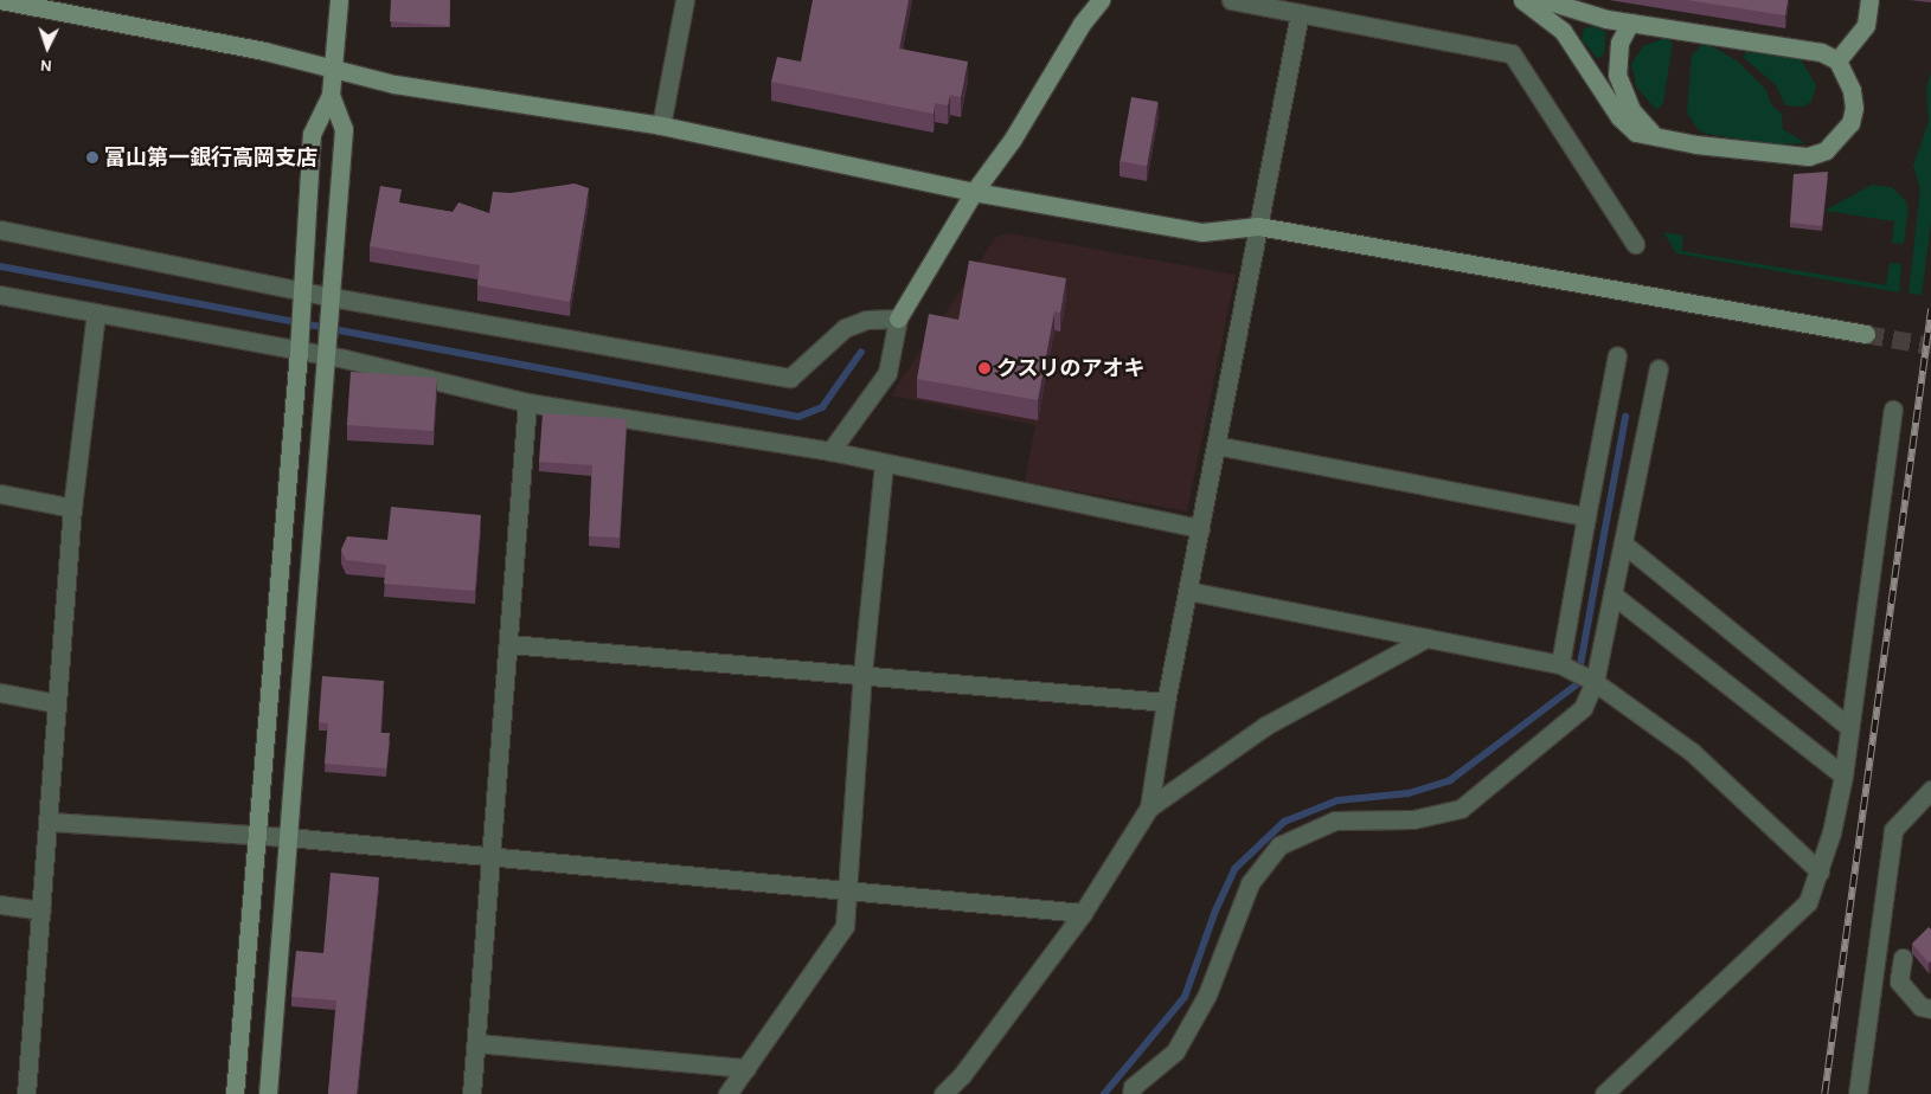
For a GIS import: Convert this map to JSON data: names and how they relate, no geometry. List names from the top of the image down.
{
  "places": ["富山第一銀行高岡支店", "クスリのアオキ"],
  "north": "bottom"
}
